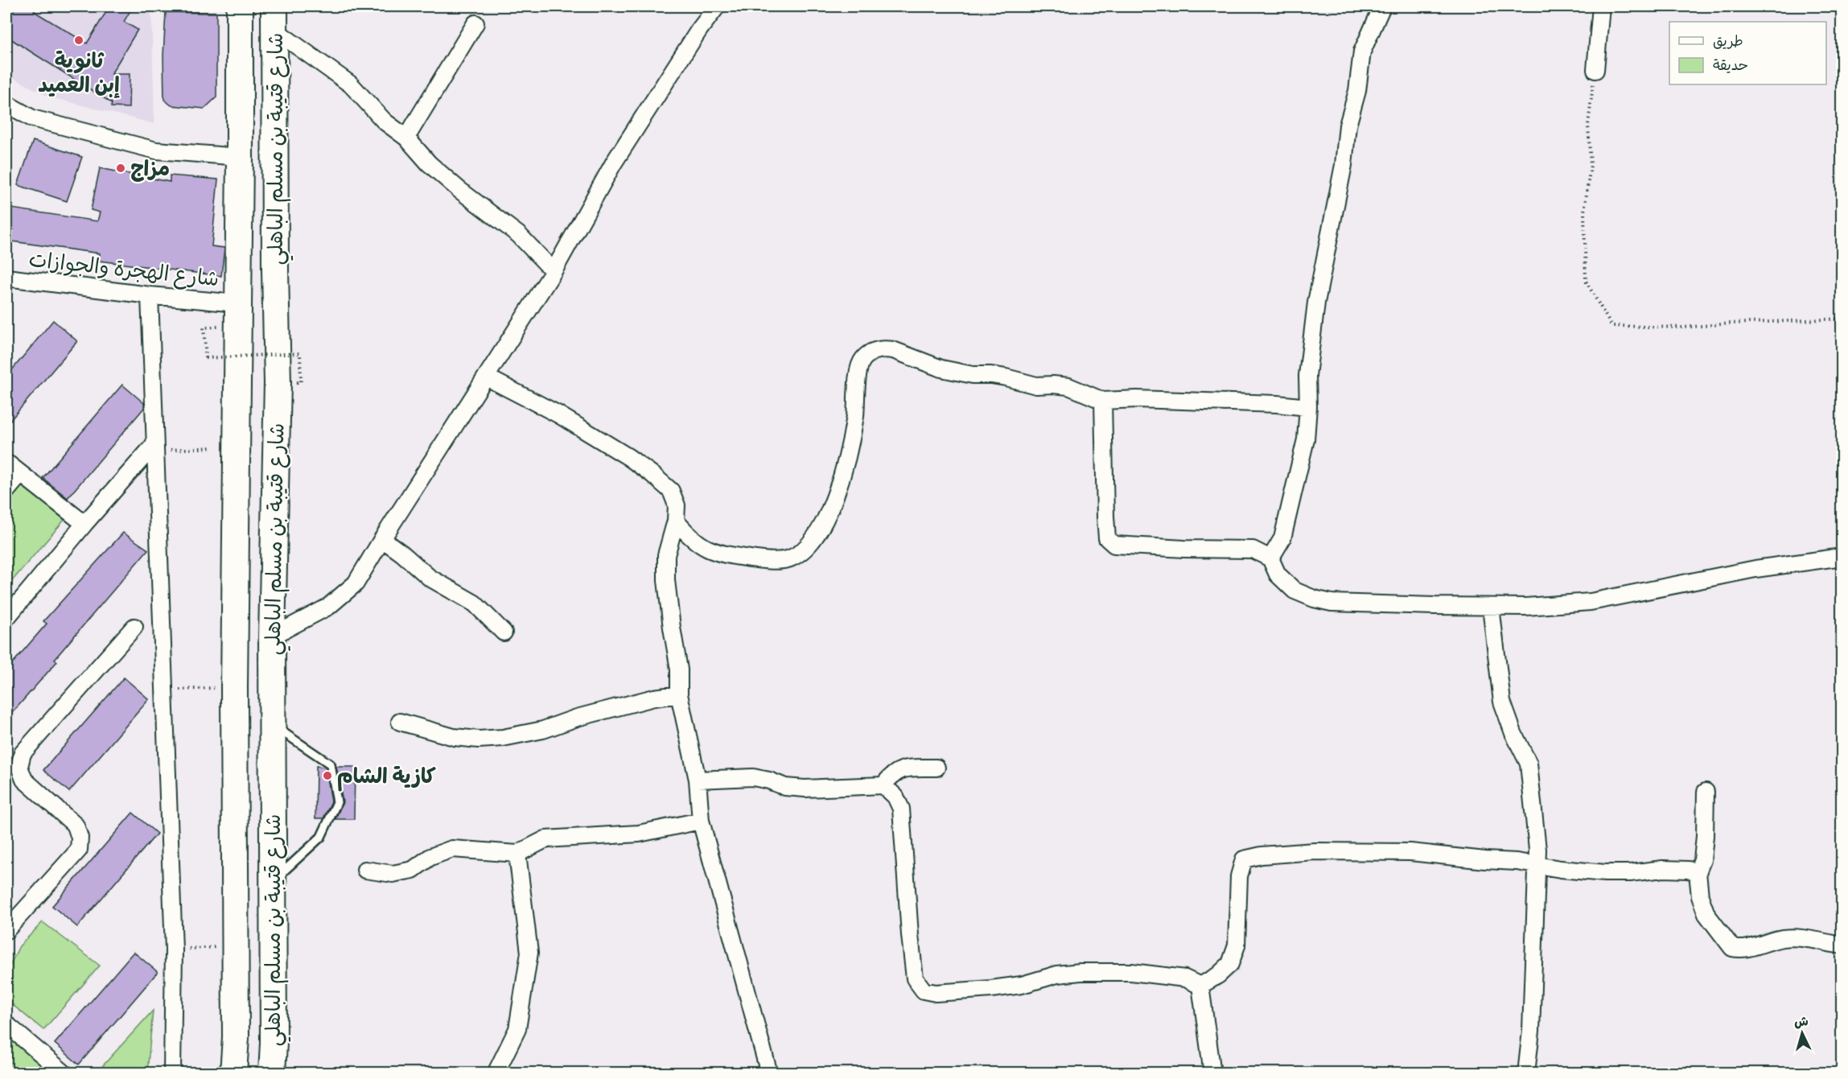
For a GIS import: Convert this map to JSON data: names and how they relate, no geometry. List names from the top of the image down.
{
  "streets": {
    "main road": ["شارع قتيبة بن مسلم الباهلي"],
    "street": ["شارع الهجرة والجوازات"]
  },
  "crossings": [
    ["شارع قتيبة بن مسلم الباهلي", "شارع الهجرة والجوازات"]
  ],
  "places": ["ثانوية إبن العميد", "مزاج", "كازية الشام"],
  "legend": ["طريق", "حديقة"],
  "north": "top"
}
